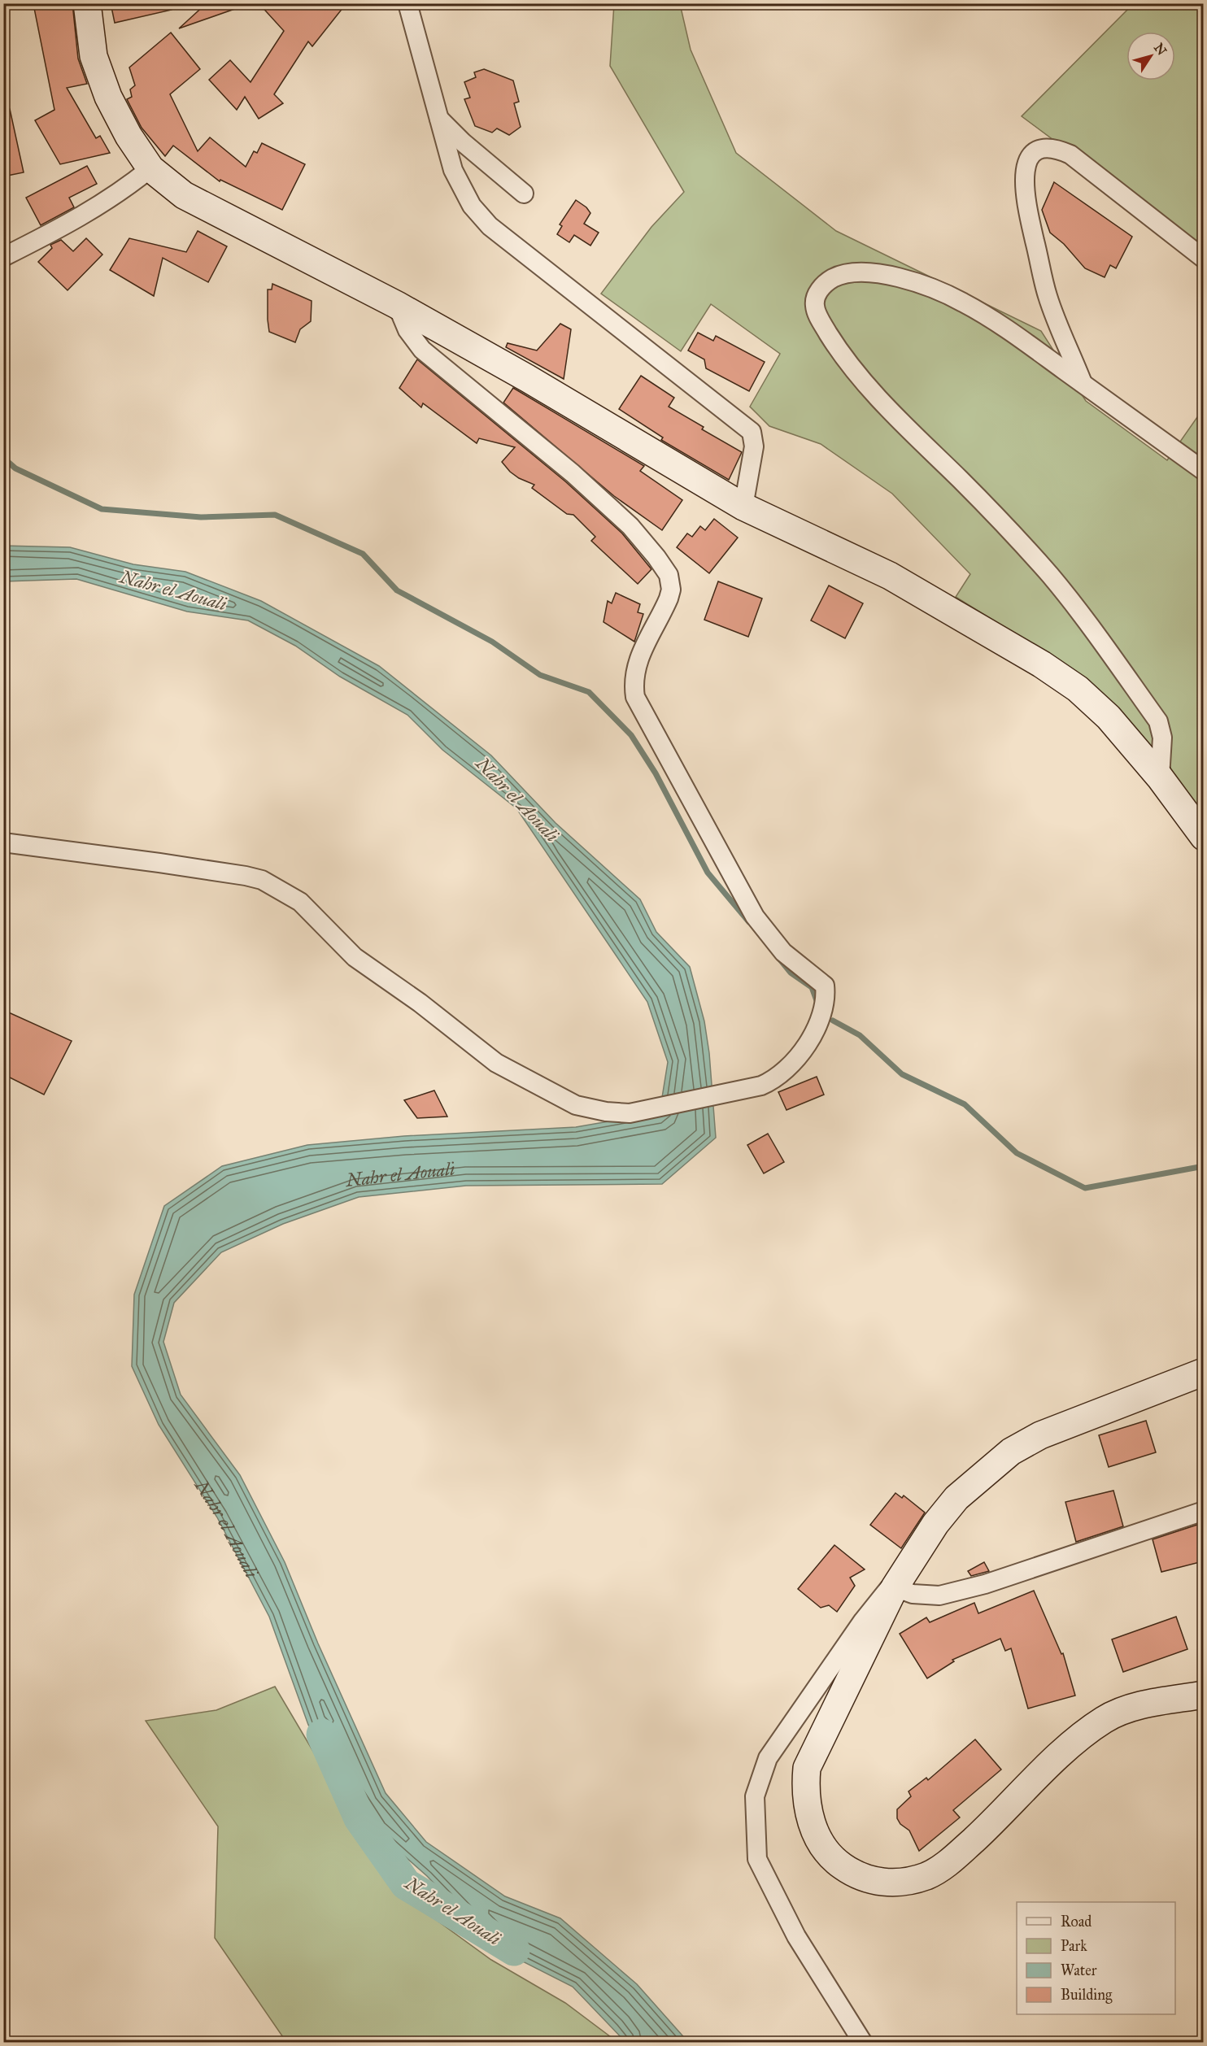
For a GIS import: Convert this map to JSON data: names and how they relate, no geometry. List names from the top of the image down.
{
  "water": ["Nahr el Aouali"],
  "legend": [
    "Road",
    "Park",
    "Water",
    "Building"
  ],
  "north": "top right"
}
